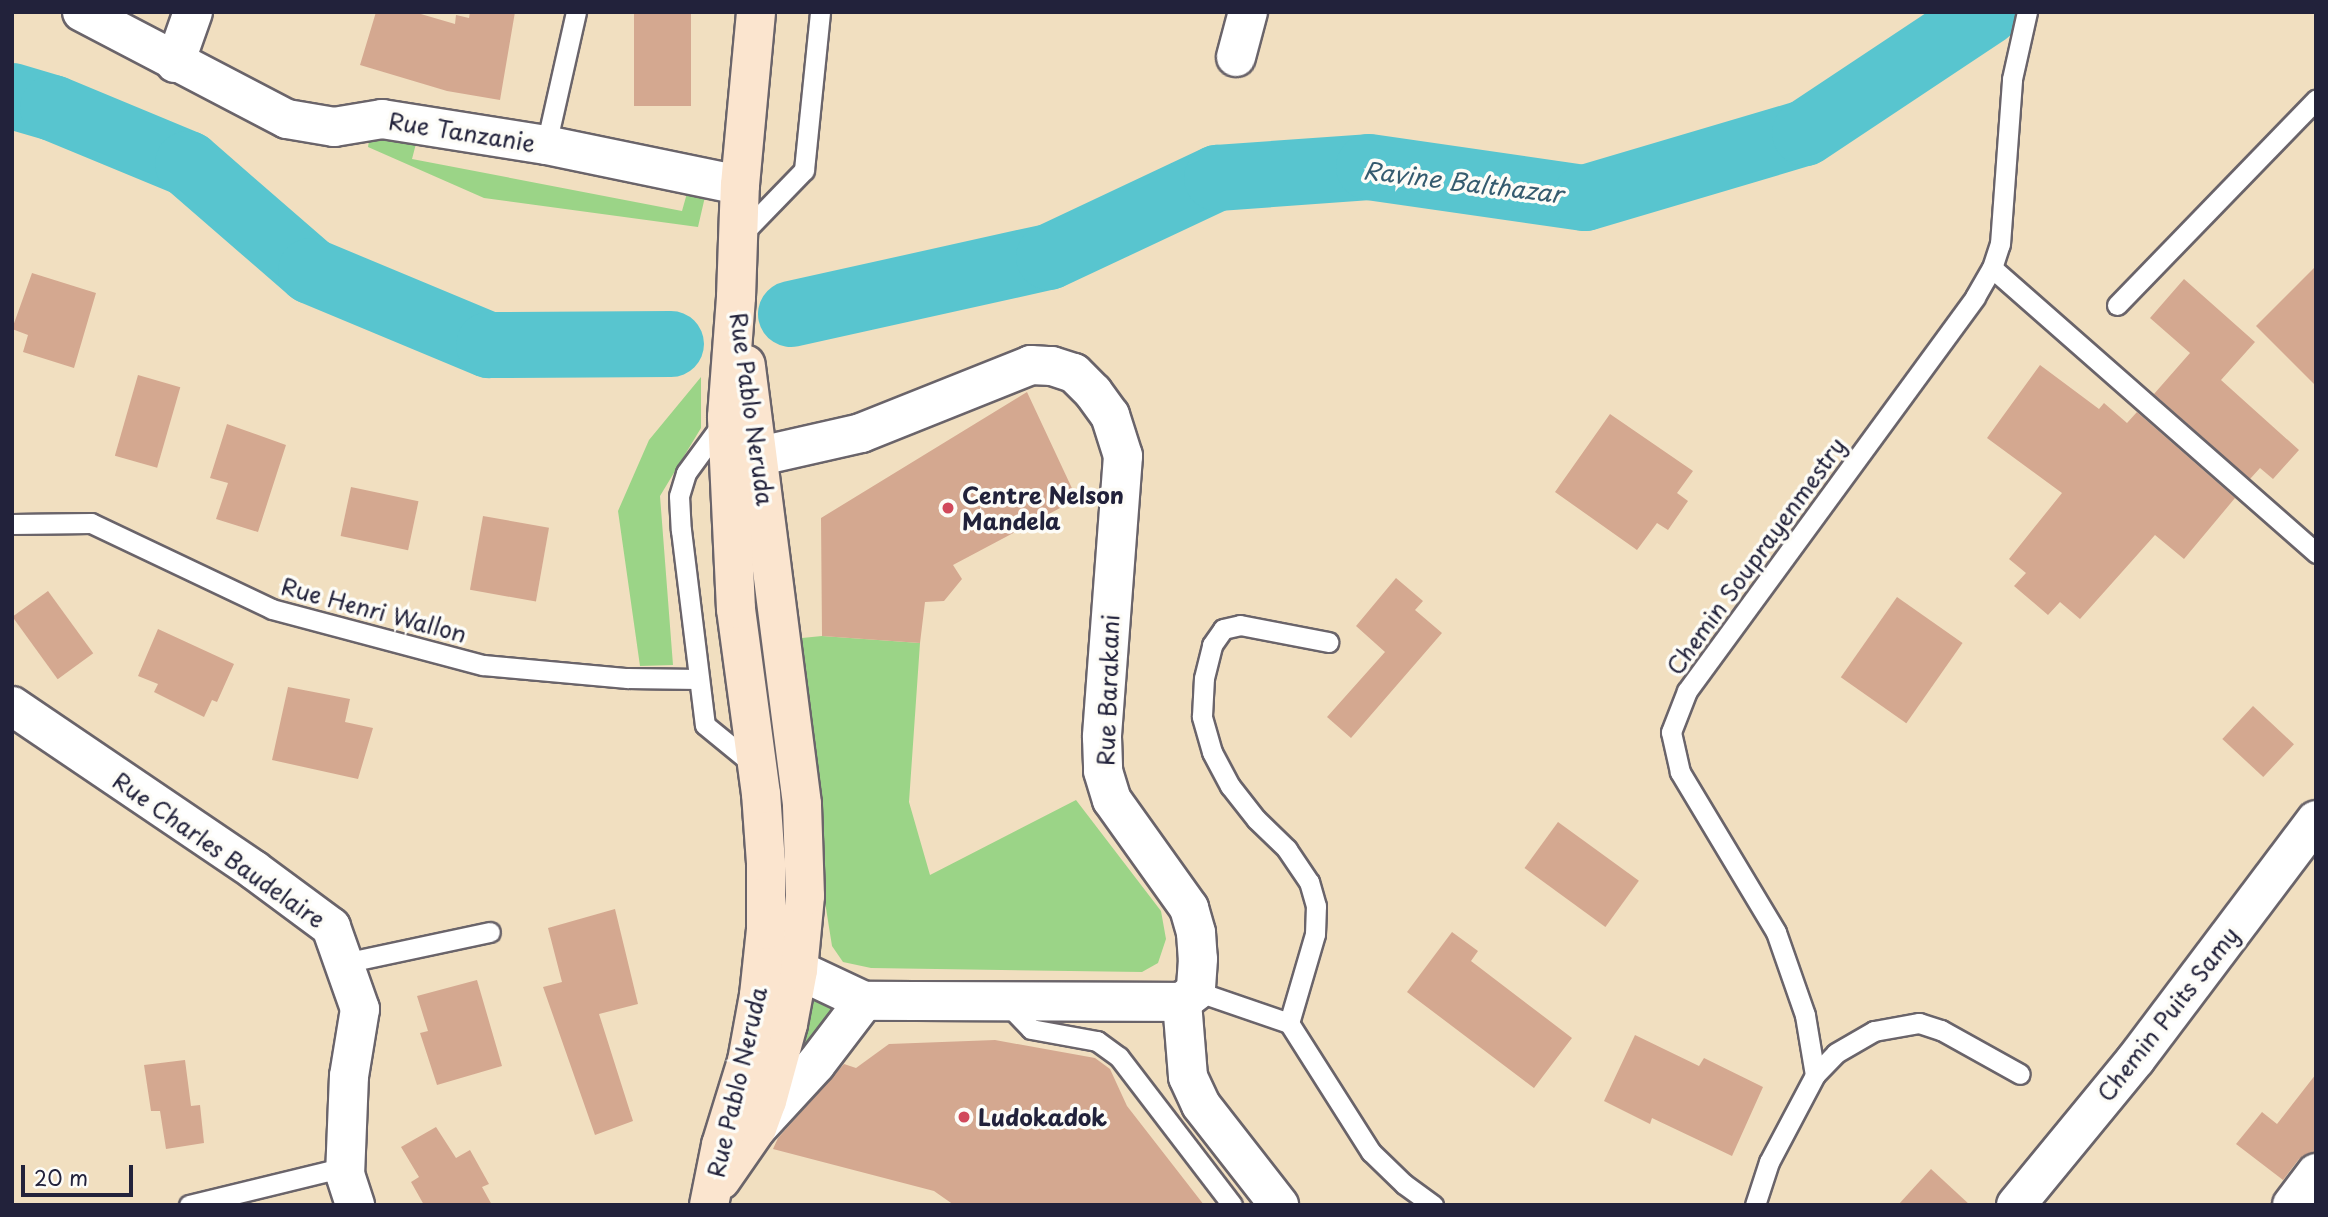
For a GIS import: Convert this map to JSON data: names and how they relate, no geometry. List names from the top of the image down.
{
  "streets": {
    "main road": ["Rue Pablo Neruda"],
    "street": [
      "Rue Tanzanie",
      "Rue Barakani",
      "Rue Charles Baudelaire",
      "Chemin Puits Samy"
    ],
    "lane": ["Chemin Souprayenmestry", "Rue Henri Wallon"]
  },
  "crossings": [
    ["Rue Pablo Neruda", "Rue Barakani"]
  ],
  "water": ["Ravine Balthazar"],
  "places": ["Centre Nelson Mandela", "Ludokadok"],
  "scale_bar": "20 m"
}
